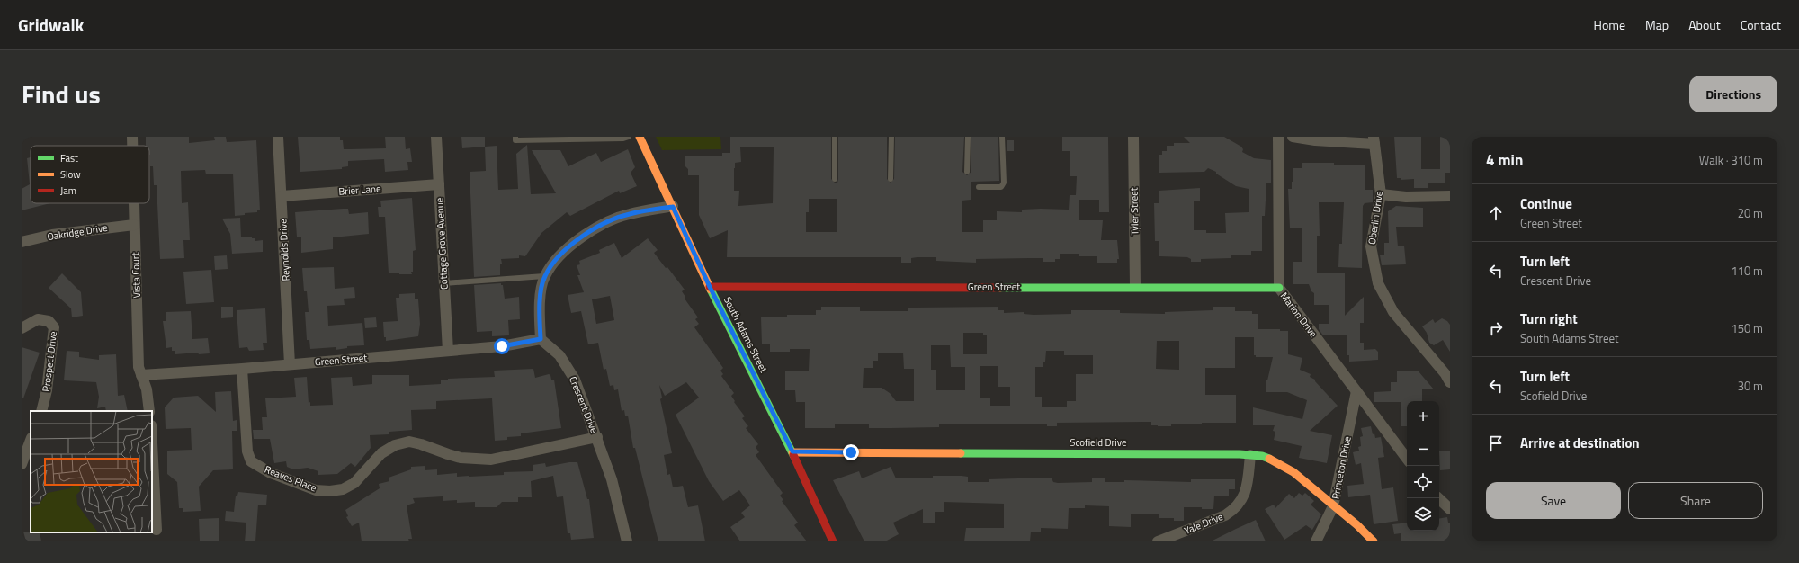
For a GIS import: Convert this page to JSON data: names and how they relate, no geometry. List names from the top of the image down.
{
  "streets": {
    "street": [
      "Brier Lane",
      "Tyler Street",
      "Oberlin Drive",
      "Oakridge Drive",
      "Cottage Grove Avenue",
      "Reynolds Drive",
      "Vista Court",
      "Green Street",
      "Marion Drive",
      "South Adams Street",
      "Prospect Drive",
      "Crescent Drive",
      "Scofield Drive",
      "Princeton Drive",
      "Reaves Place",
      "Yale Drive"
    ]
  },
  "crossings": [
    ["Brier Lane", "Cottage Grove Avenue"],
    ["Brier Lane", "Reynolds Drive"],
    ["Tyler Street", "Green Street"],
    ["Oakridge Drive", "Vista Court"],
    ["Cottage Grove Avenue", "Green Street"],
    ["Reynolds Drive", "Green Street"],
    ["Vista Court", "Green Street"],
    ["Green Street", "Marion Drive"],
    ["Green Street", "South Adams Street"],
    ["Green Street", "Crescent Drive"],
    ["Green Street", "Reaves Place"],
    ["Marion Drive", "Princeton Drive"],
    ["South Adams Street", "Scofield Drive"],
    ["Crescent Drive", "Reaves Place"],
    ["Scofield Drive", "Princeton Drive"],
    ["Scofield Drive", "Yale Drive"]
  ],
  "legend": ["Fast", "Slow", "Jam"],
  "page": {
    "header": "Gridwalk",
    "nav": [
      "Home",
      "Map",
      "About",
      "Contact"
    ],
    "title": "Find us",
    "buttons": [
      "Directions",
      ["Save", "Share"]
    ],
    "heading": ["4 min", "Walk · 310 m"],
    "list": [
      ["Continue", "Green Street", "20 m"],
      ["Turn left", "Crescent Drive", "110 m"],
      ["Turn right", "South Adams Street", "150 m"],
      ["Turn left", "Scofield Drive", "30 m"],
      "Arrive at destination"
    ],
    "map_buttons": ["+", "−"]
  }
}
